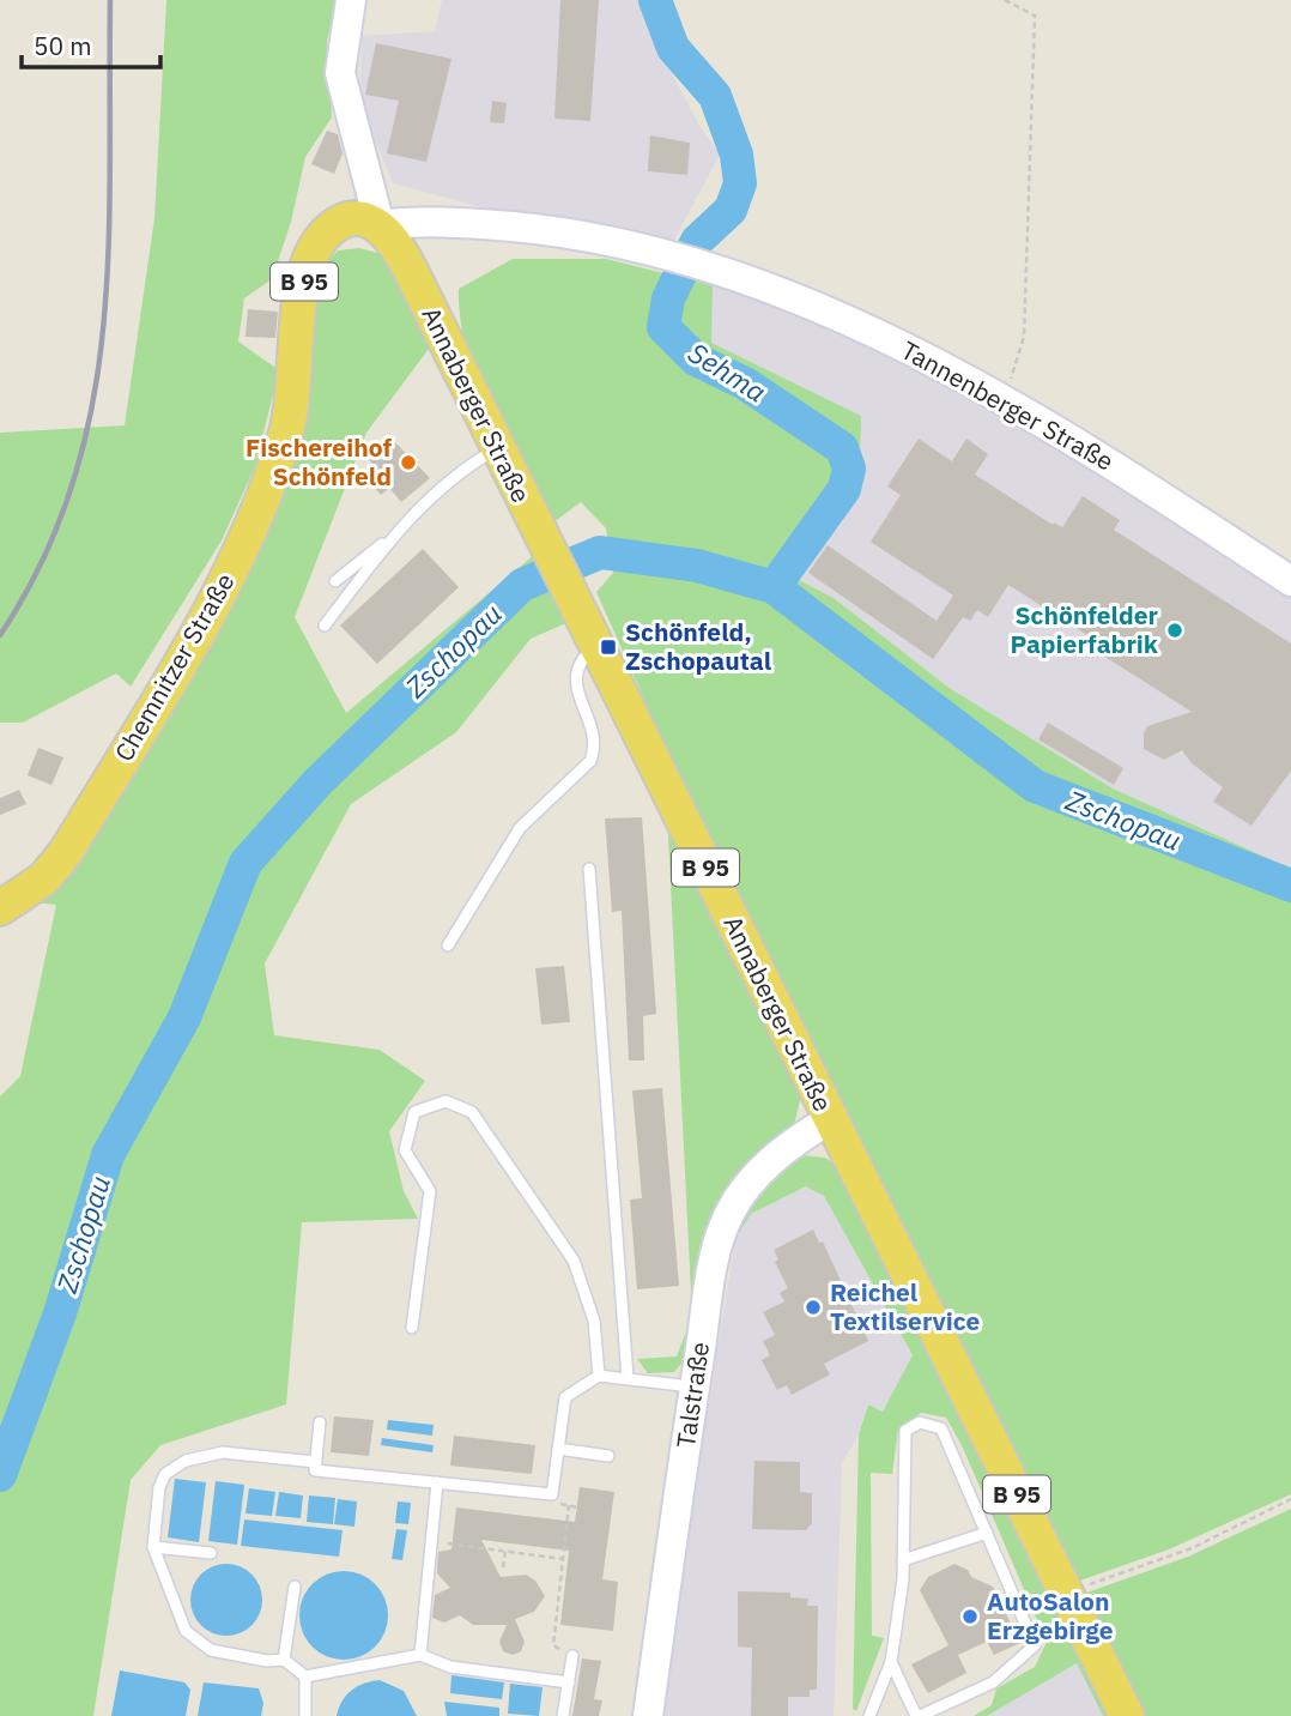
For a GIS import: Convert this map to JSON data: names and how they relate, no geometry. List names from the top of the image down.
{
  "streets": {
    "main road": [
      "B 95",
      "Annaberger Straße",
      "Tannenberger Straße",
      "Chemnitzer Straße",
      "Talstraße"
    ]
  },
  "crossings": [
    ["Annaberger Straße", "Tannenberger Straße"],
    ["Annaberger Straße", "Chemnitzer Straße"],
    ["Annaberger Straße", "Talstraße"],
    ["Tannenberger Straße", "Chemnitzer Straße"]
  ],
  "water": ["Sehma", "Zschopau"],
  "places": {
    "other": [
      "Fischereihof Schönfeld",
      "Schönfelder Papierfabrik",
      "Reichel Textilservice",
      "AutoSalon Erzgebirge"
    ],
    "transit": ["Schönfeld, Zschopautal"]
  },
  "scale_bar": "50 m"
}
